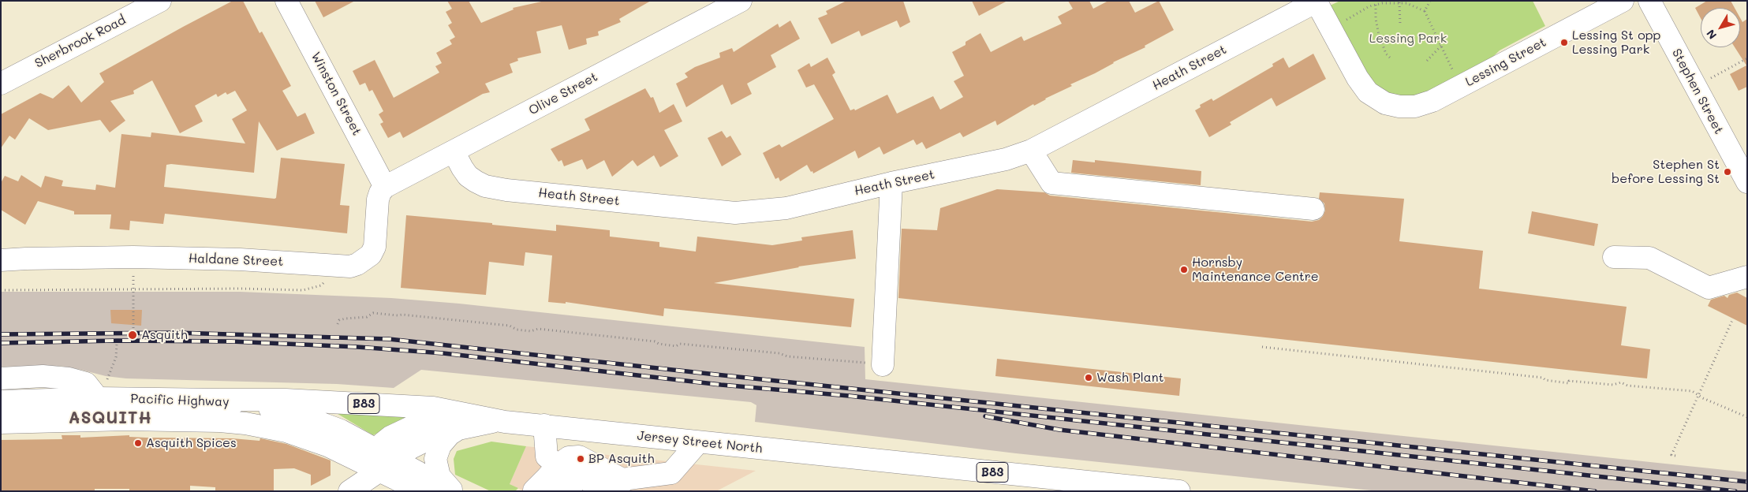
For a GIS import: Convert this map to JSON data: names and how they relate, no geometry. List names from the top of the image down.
{
  "streets": {
    "street": [
      "Sherbrook Road",
      "Lessing Street",
      "Heath Street",
      "Stephen Street",
      "Winston Street",
      "Olive Street",
      "Haldane Street",
      "Pacific Highway",
      "B83",
      "Jersey Street North"
    ]
  },
  "crossings": [
    ["Heath Street", "Olive Street"],
    ["Winston Street", "Olive Street"],
    ["Winston Street", "Haldane Street"],
    ["Olive Street", "Haldane Street"],
    ["Pacific Highway", "B83"],
    ["Pacific Highway", "Jersey Street North"],
    ["B83", "Jersey Street North"]
  ],
  "districts": ["ASQUITH"],
  "parks": ["Lessing Park"],
  "places": [
    "Lessing St opp Lessing Park",
    "Stephen St before Lessing St",
    "Hornsby Maintenance Centre",
    "Asquith",
    "Wash Plant",
    "Asquith Spices",
    "BP Asquith"
  ],
  "north": "bottom left"
}
